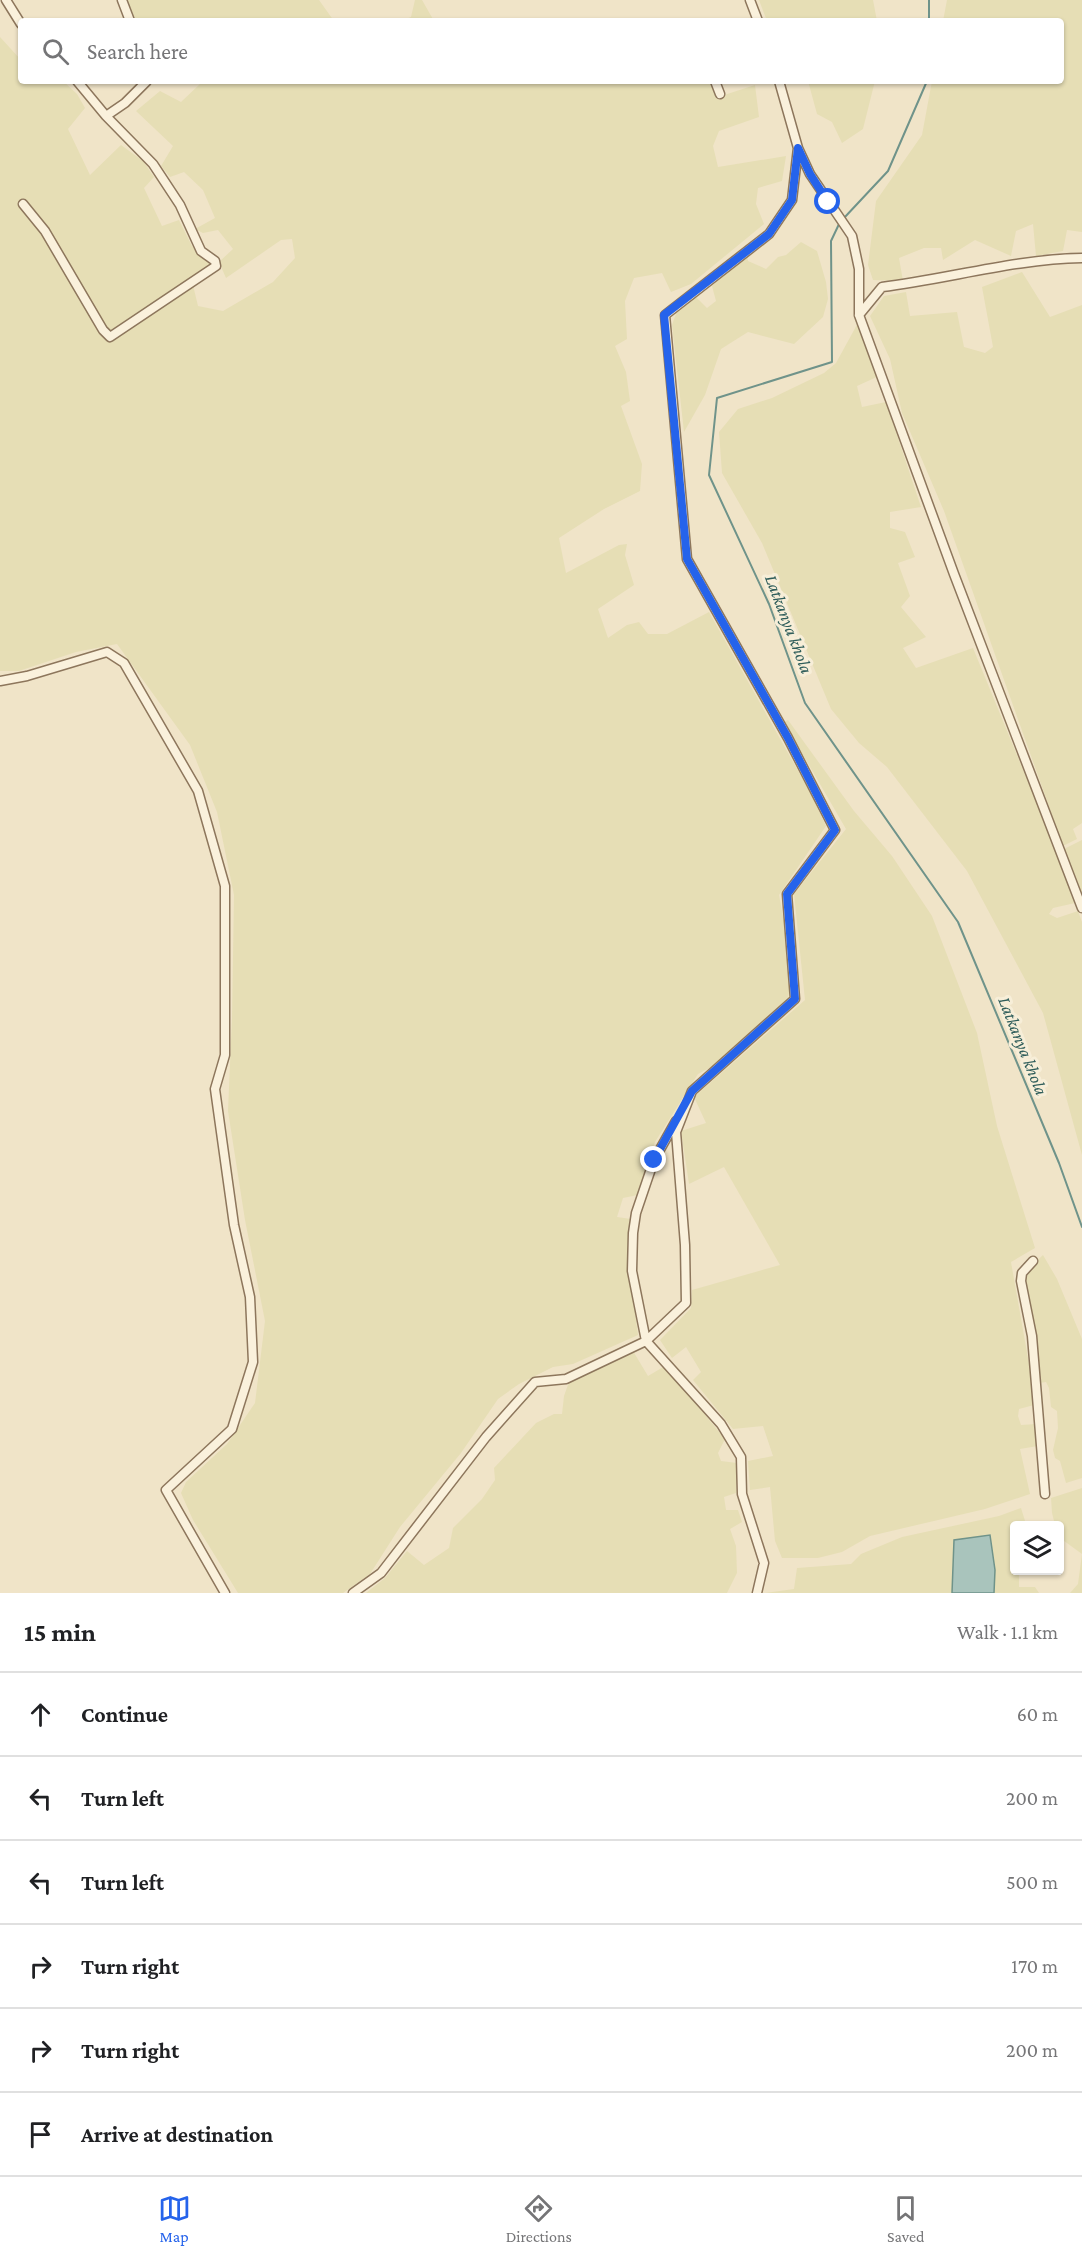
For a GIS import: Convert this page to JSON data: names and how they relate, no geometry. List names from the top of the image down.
{
  "water": ["Latkanya khola"],
  "page": {
    "search": "Search here",
    "heading": ["15 min", "Walk · 1.1 km"],
    "list": [
      ["Continue", "60 m"],
      ["Turn left", "200 m"],
      ["Turn left", "500 m"],
      ["Turn right", "170 m"],
      ["Turn right", "200 m"],
      "Arrive at destination"
    ],
    "nav": ["Map", "Directions", "Saved"]
  }
}
